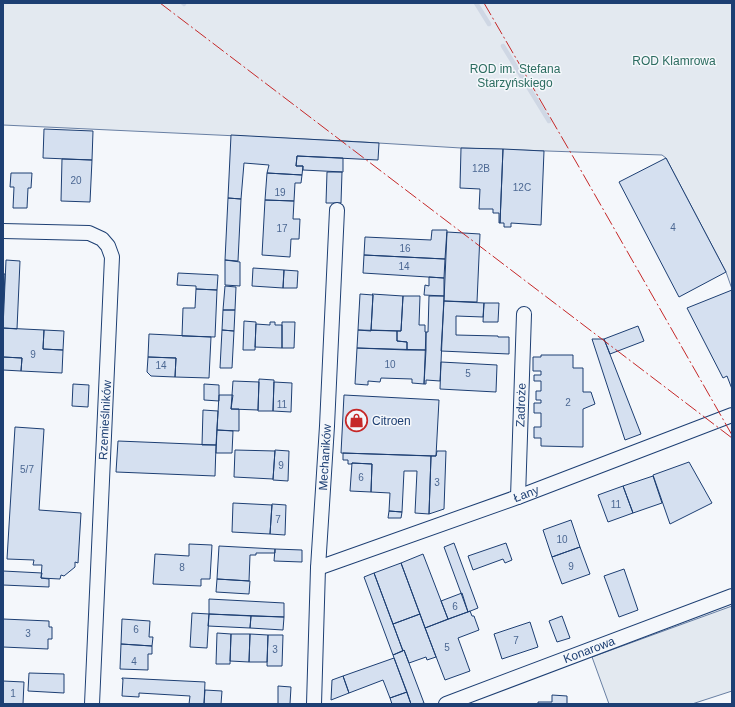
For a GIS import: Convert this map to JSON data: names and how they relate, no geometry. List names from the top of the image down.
{
  "streets": {
    "street": [
      "Zadroże",
      "Rzemieślników",
      "Mechaników",
      "Łany",
      "Konarowa"
    ]
  },
  "crossings": [
    ["Zadroże", "Łany"],
    ["Mechaników", "Łany"]
  ],
  "parks": ["ROD Klamrowa", "ROD im. Stefana Starzyńskiego"],
  "places": {
    "shop": ["Citroen"]
  },
  "house_numbers": [
    "12B",
    "20",
    "12C",
    "19",
    "4",
    "17",
    "16",
    "14",
    "9",
    "10",
    "14",
    "5",
    "2",
    "11",
    "9",
    "5/7",
    "6",
    "3",
    "11",
    "7",
    "10",
    "9",
    "8",
    "6",
    "6",
    "3",
    "7",
    "5",
    "3",
    "4",
    "1"
  ]
}
